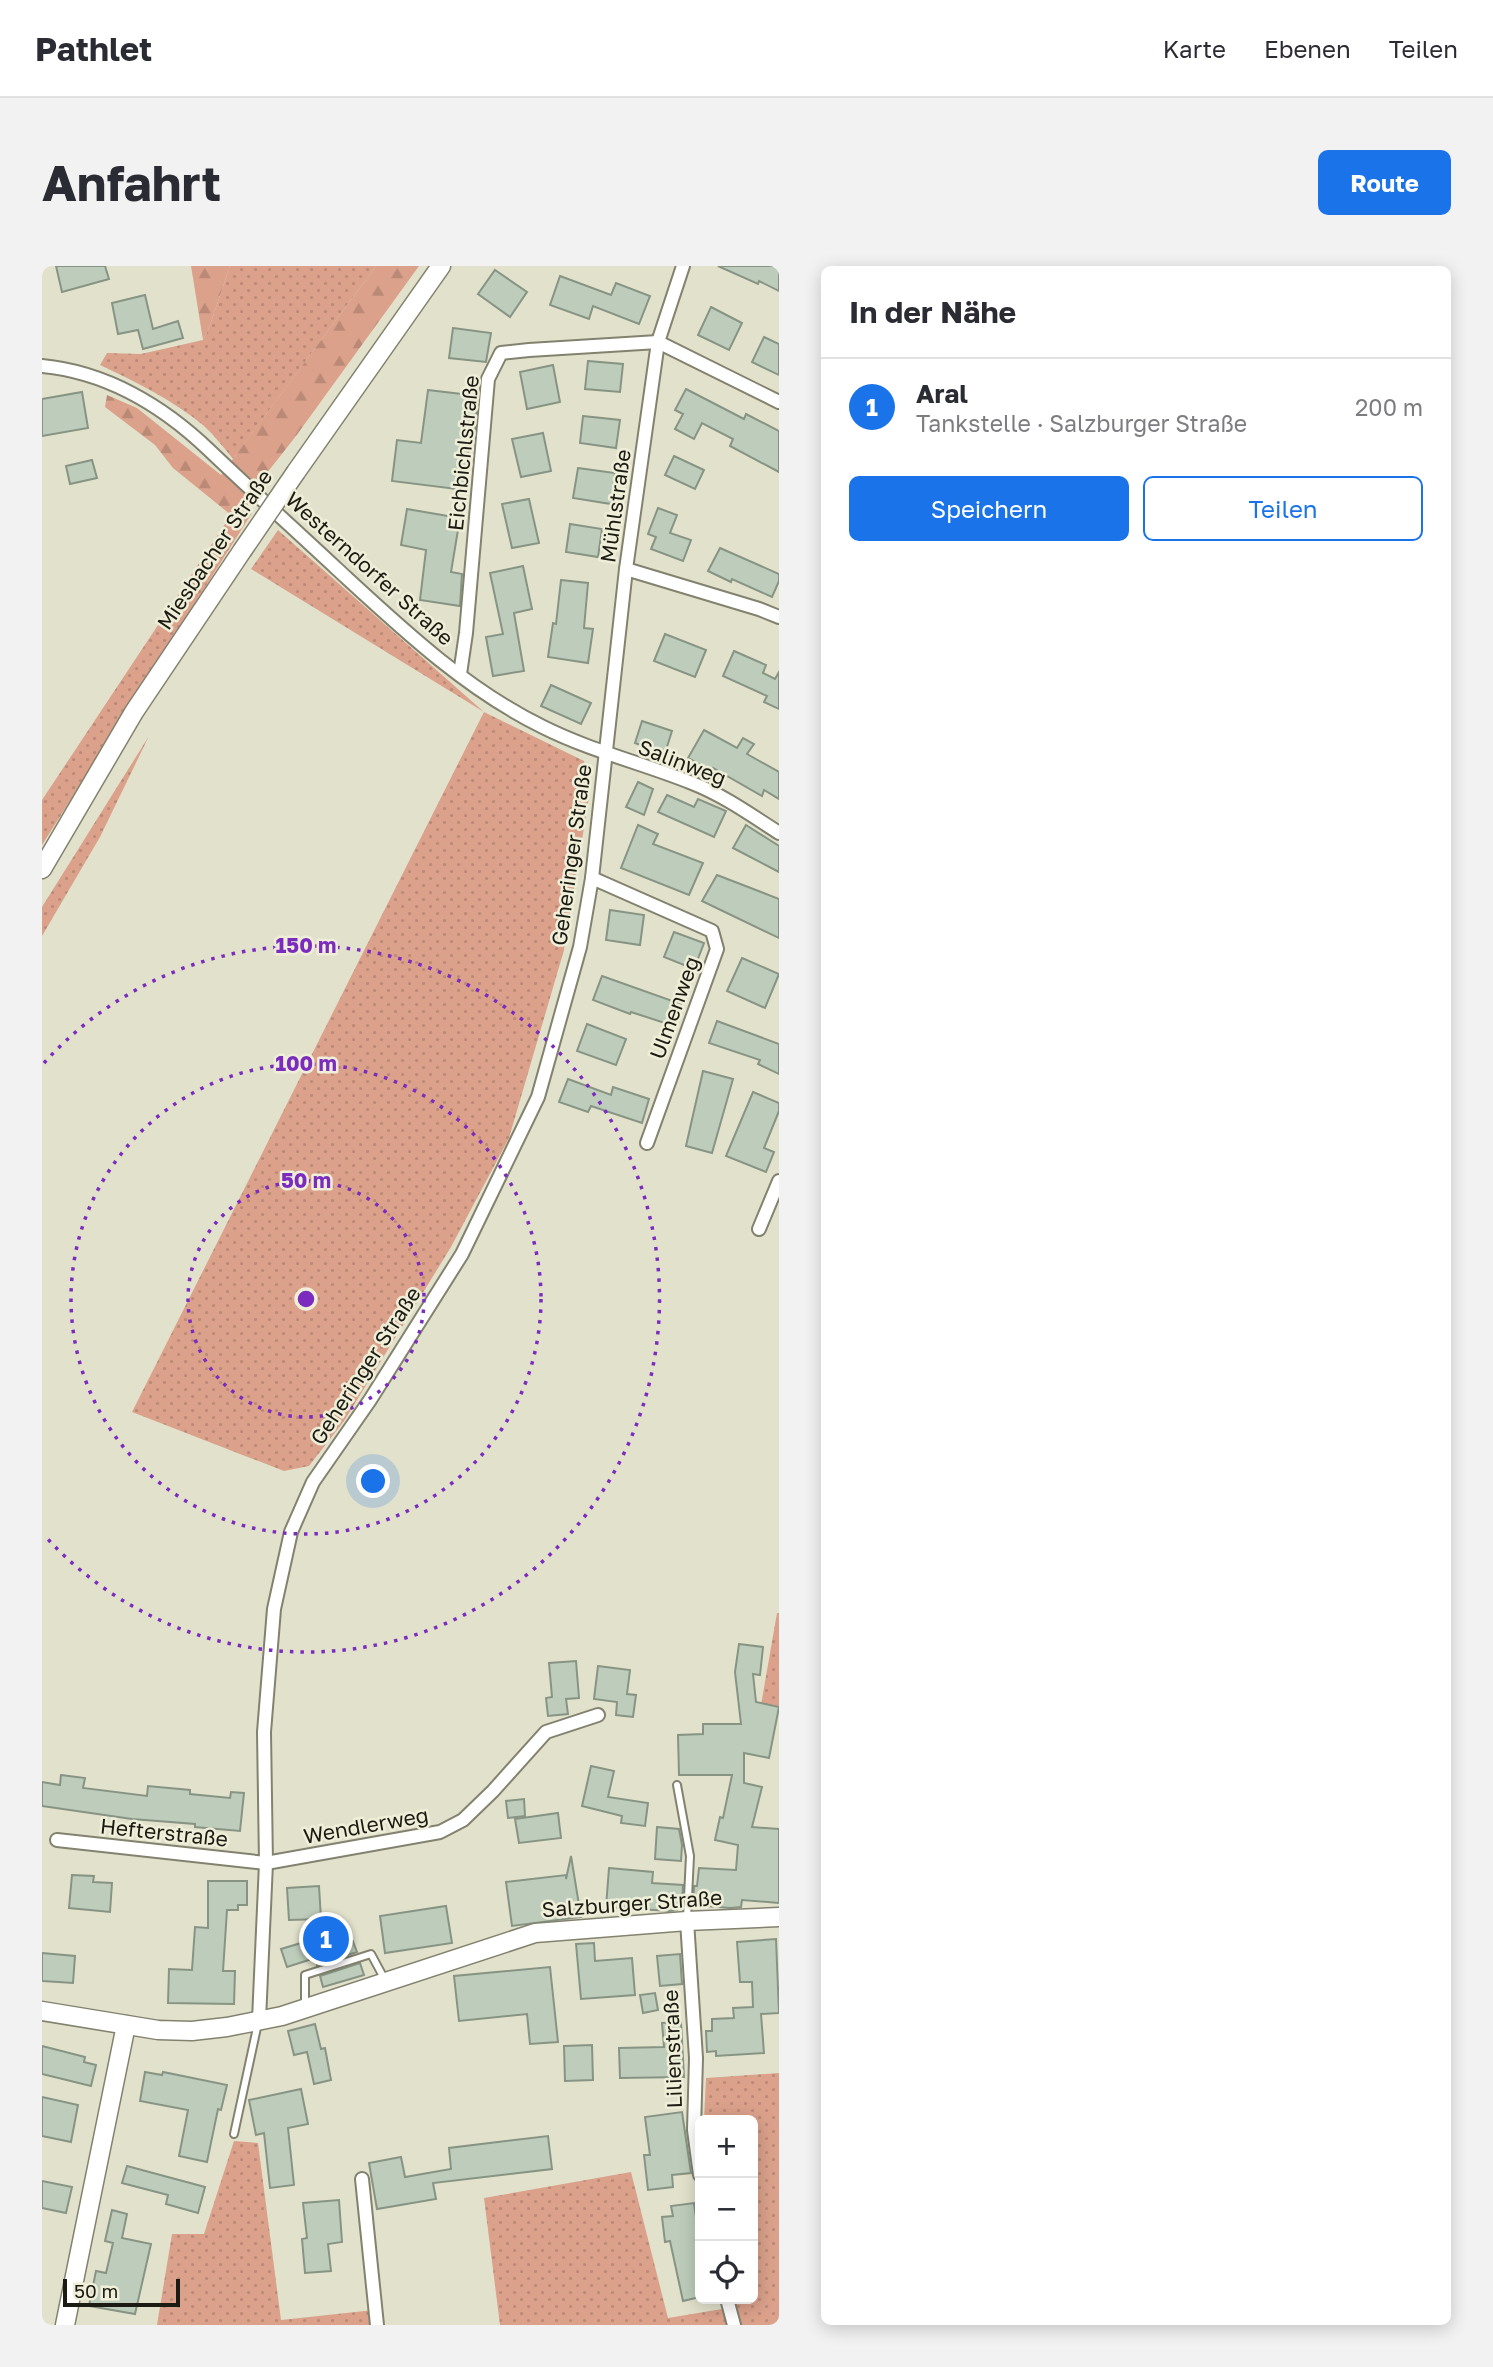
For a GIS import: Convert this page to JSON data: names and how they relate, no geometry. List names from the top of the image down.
{
  "streets": {
    "main road": ["Miesbacher Straße", "Salzburger Straße"],
    "street": [
      "Eichbichlstraße",
      "Mühlstraße",
      "Westerndorfer Straße",
      "Salinweg",
      "Geheringer Straße",
      "Ulmenweg",
      "Wendlerweg",
      "Hefterstraße",
      "Lilienstraße"
    ]
  },
  "crossings": [
    ["Eichbichlstraße", "Mühlstraße"],
    ["Eichbichlstraße", "Westerndorfer Straße"],
    ["Mühlstraße", "Westerndorfer Straße"],
    ["Mühlstraße", "Salinweg"],
    ["Mühlstraße", "Geheringer Straße"],
    ["Westerndorfer Straße", "Salinweg"],
    ["Westerndorfer Straße", "Geheringer Straße"],
    ["Salinweg", "Geheringer Straße"],
    ["Geheringer Straße", "Ulmenweg"],
    ["Geheringer Straße", "Wendlerweg"],
    ["Geheringer Straße", "Hefterstraße"],
    ["Geheringer Straße", "Salzburger Straße"],
    ["Wendlerweg", "Hefterstraße"],
    ["Salzburger Straße", "Lilienstraße"]
  ],
  "scale_bar": "50 m",
  "page": {
    "header": "Pathlet",
    "nav": ["Karte", "Ebenen", "Teilen"],
    "buttons": [
      "Route",
      ["Speichern", "Teilen"]
    ],
    "title": "Anfahrt",
    "heading": "In der Nähe",
    "list": [
      {
        "mark": "1",
        "name": "Aral",
        "note": "Tankstelle · Salzburger Straße",
        "value": "200 m"
      }
    ],
    "pins": "1",
    "map_buttons": ["+", "−"],
    "scale": "50 m"
  },
  "rings": ["150 m", "100 m", "50 m"]
}
